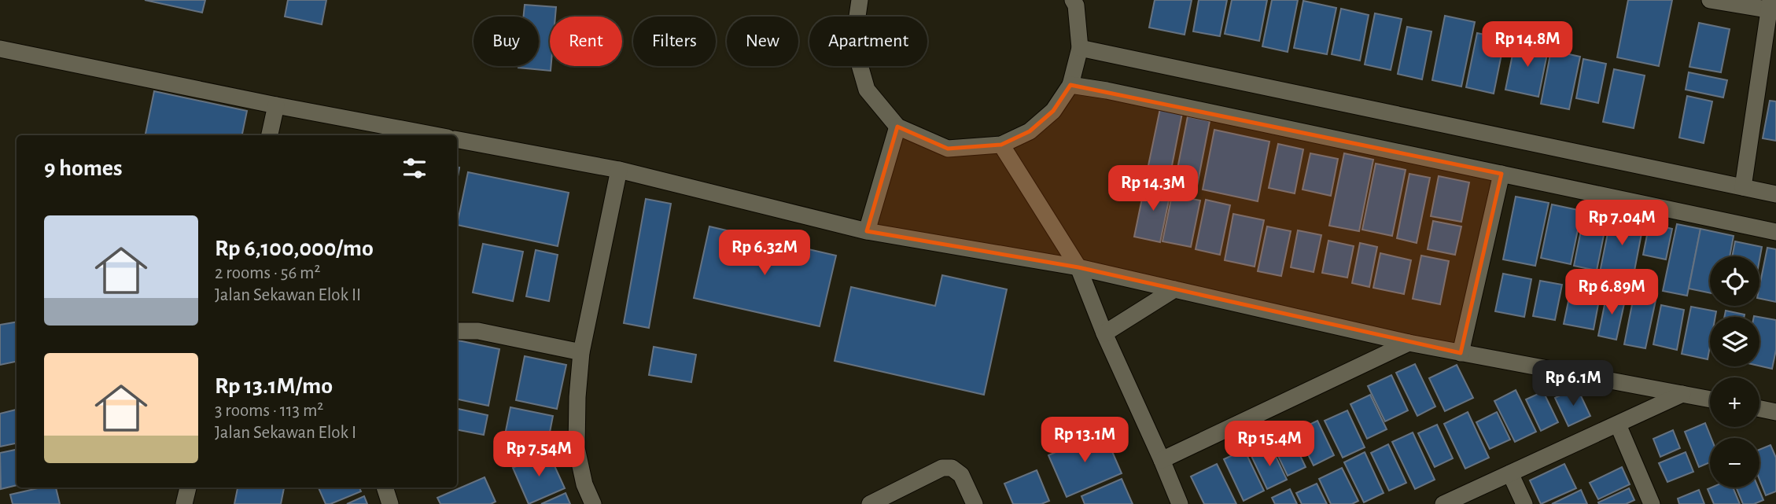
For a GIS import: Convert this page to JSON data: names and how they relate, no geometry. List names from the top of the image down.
{
  "page": {
    "chip": [
      "Buy",
      "Rent",
      "Filters",
      "New",
      "Apartment"
    ],
    "price": [
      "Rp 14.8M",
      "Rp 14.3M",
      "Rp 7.04M",
      "Rp 6.32M",
      "Rp 6.89M",
      "Rp 6.1M",
      "Rp 13.1M",
      "Rp 15.4M",
      "Rp 7.54M"
    ],
    "heading": "9 homes",
    "list": [
      {
        "name": "Rp 6,100,000/mo",
        "note": "2 rooms · 56 m² · Jalan Sekawan Elok II"
      },
      {
        "name": "Rp 13.1M/mo",
        "note": "3 rooms · 113 m² · Jalan Sekawan Elok I"
      }
    ],
    "map_buttons": ["+", "−"]
  }
}
